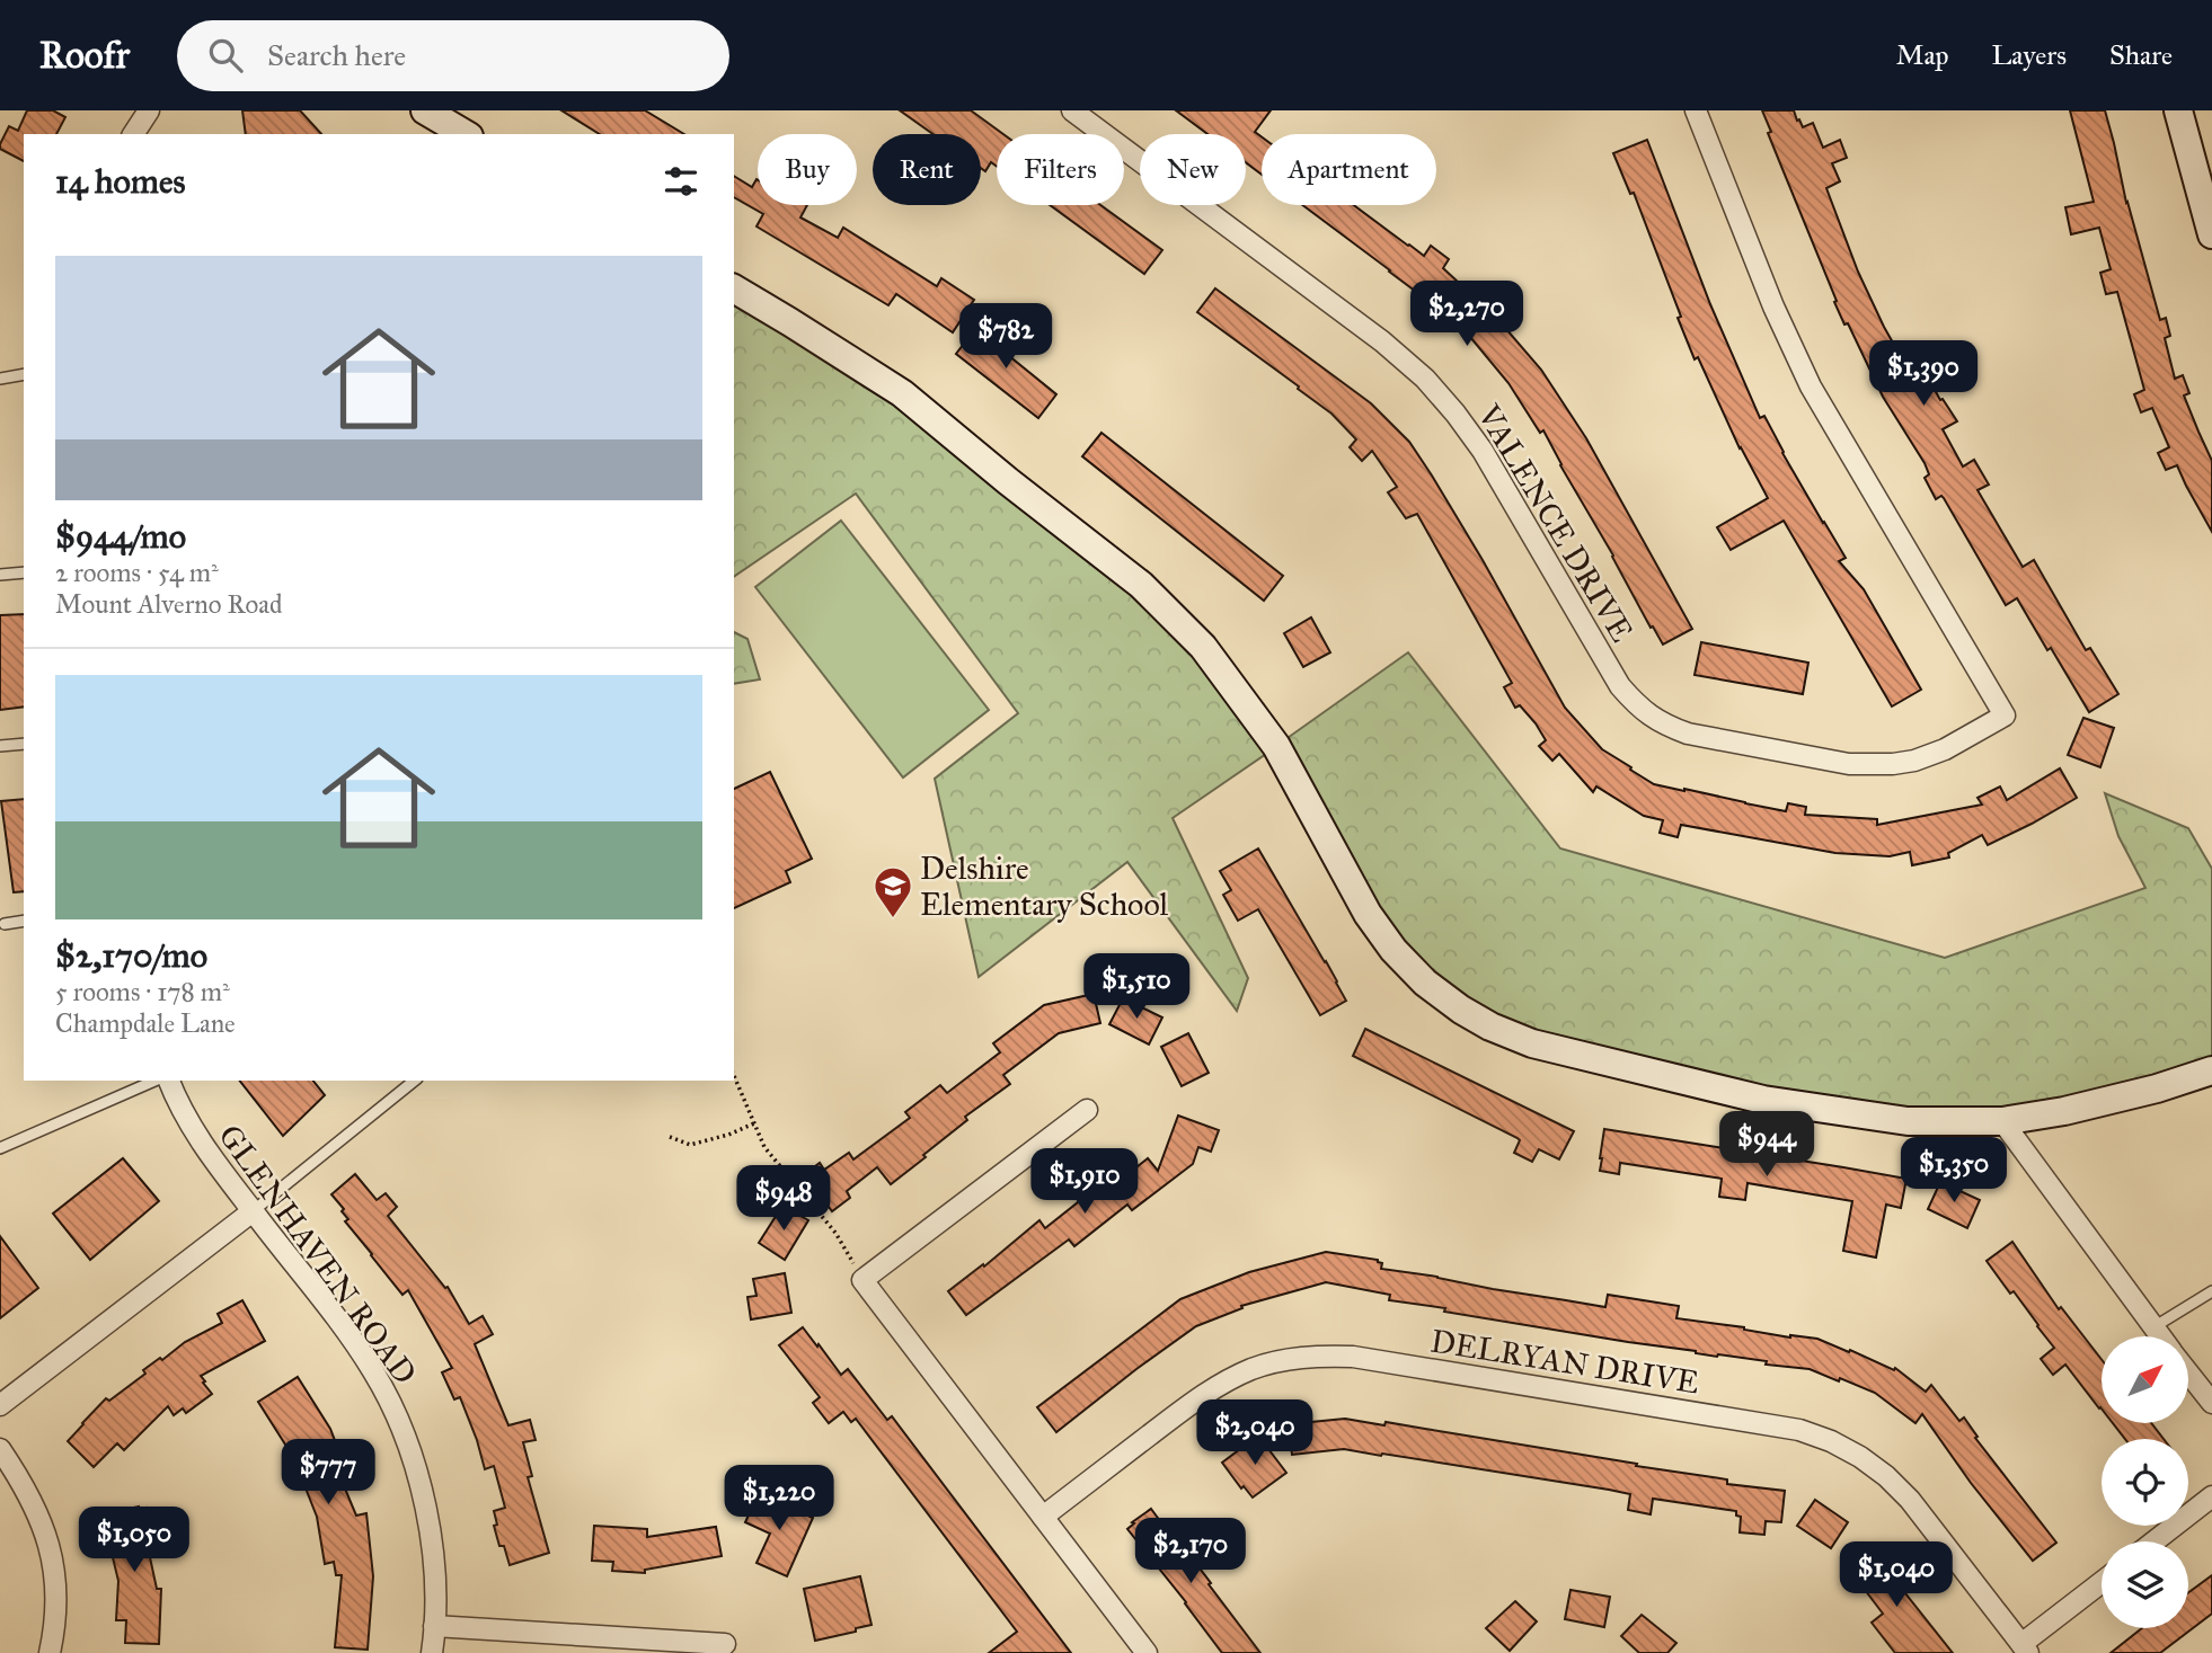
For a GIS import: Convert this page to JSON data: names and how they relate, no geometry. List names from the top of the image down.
{
  "streets": {
    "street": ["VALENCE DRIVE", "GLENHAVEN ROAD", "DELRYAN DRIVE"]
  },
  "places": {
    "school or university": ["Delshire Elementary School"]
  },
  "north": "top right",
  "page": {
    "header": "Roofr",
    "search": "Search here",
    "nav": ["Map", "Layers", "Share"],
    "chip": [
      "Buy",
      "Rent",
      "Filters",
      "New",
      "Apartment"
    ],
    "heading": "14 homes",
    "list": [
      {
        "name": "$944/mo",
        "note": "2 rooms · 54 m² · Mount Alverno Road"
      },
      {
        "name": "$2,170/mo",
        "note": "5 rooms · 178 m² · Champdale Lane"
      }
    ],
    "price": [
      "$2,270",
      "$782",
      "$1,390",
      "$1,510",
      "$944",
      "$1,350",
      "$1,910",
      "$948",
      "$2,040",
      "$777",
      "$1,220",
      "$1,050",
      "$2,170",
      "$1,040"
    ]
  }
}
